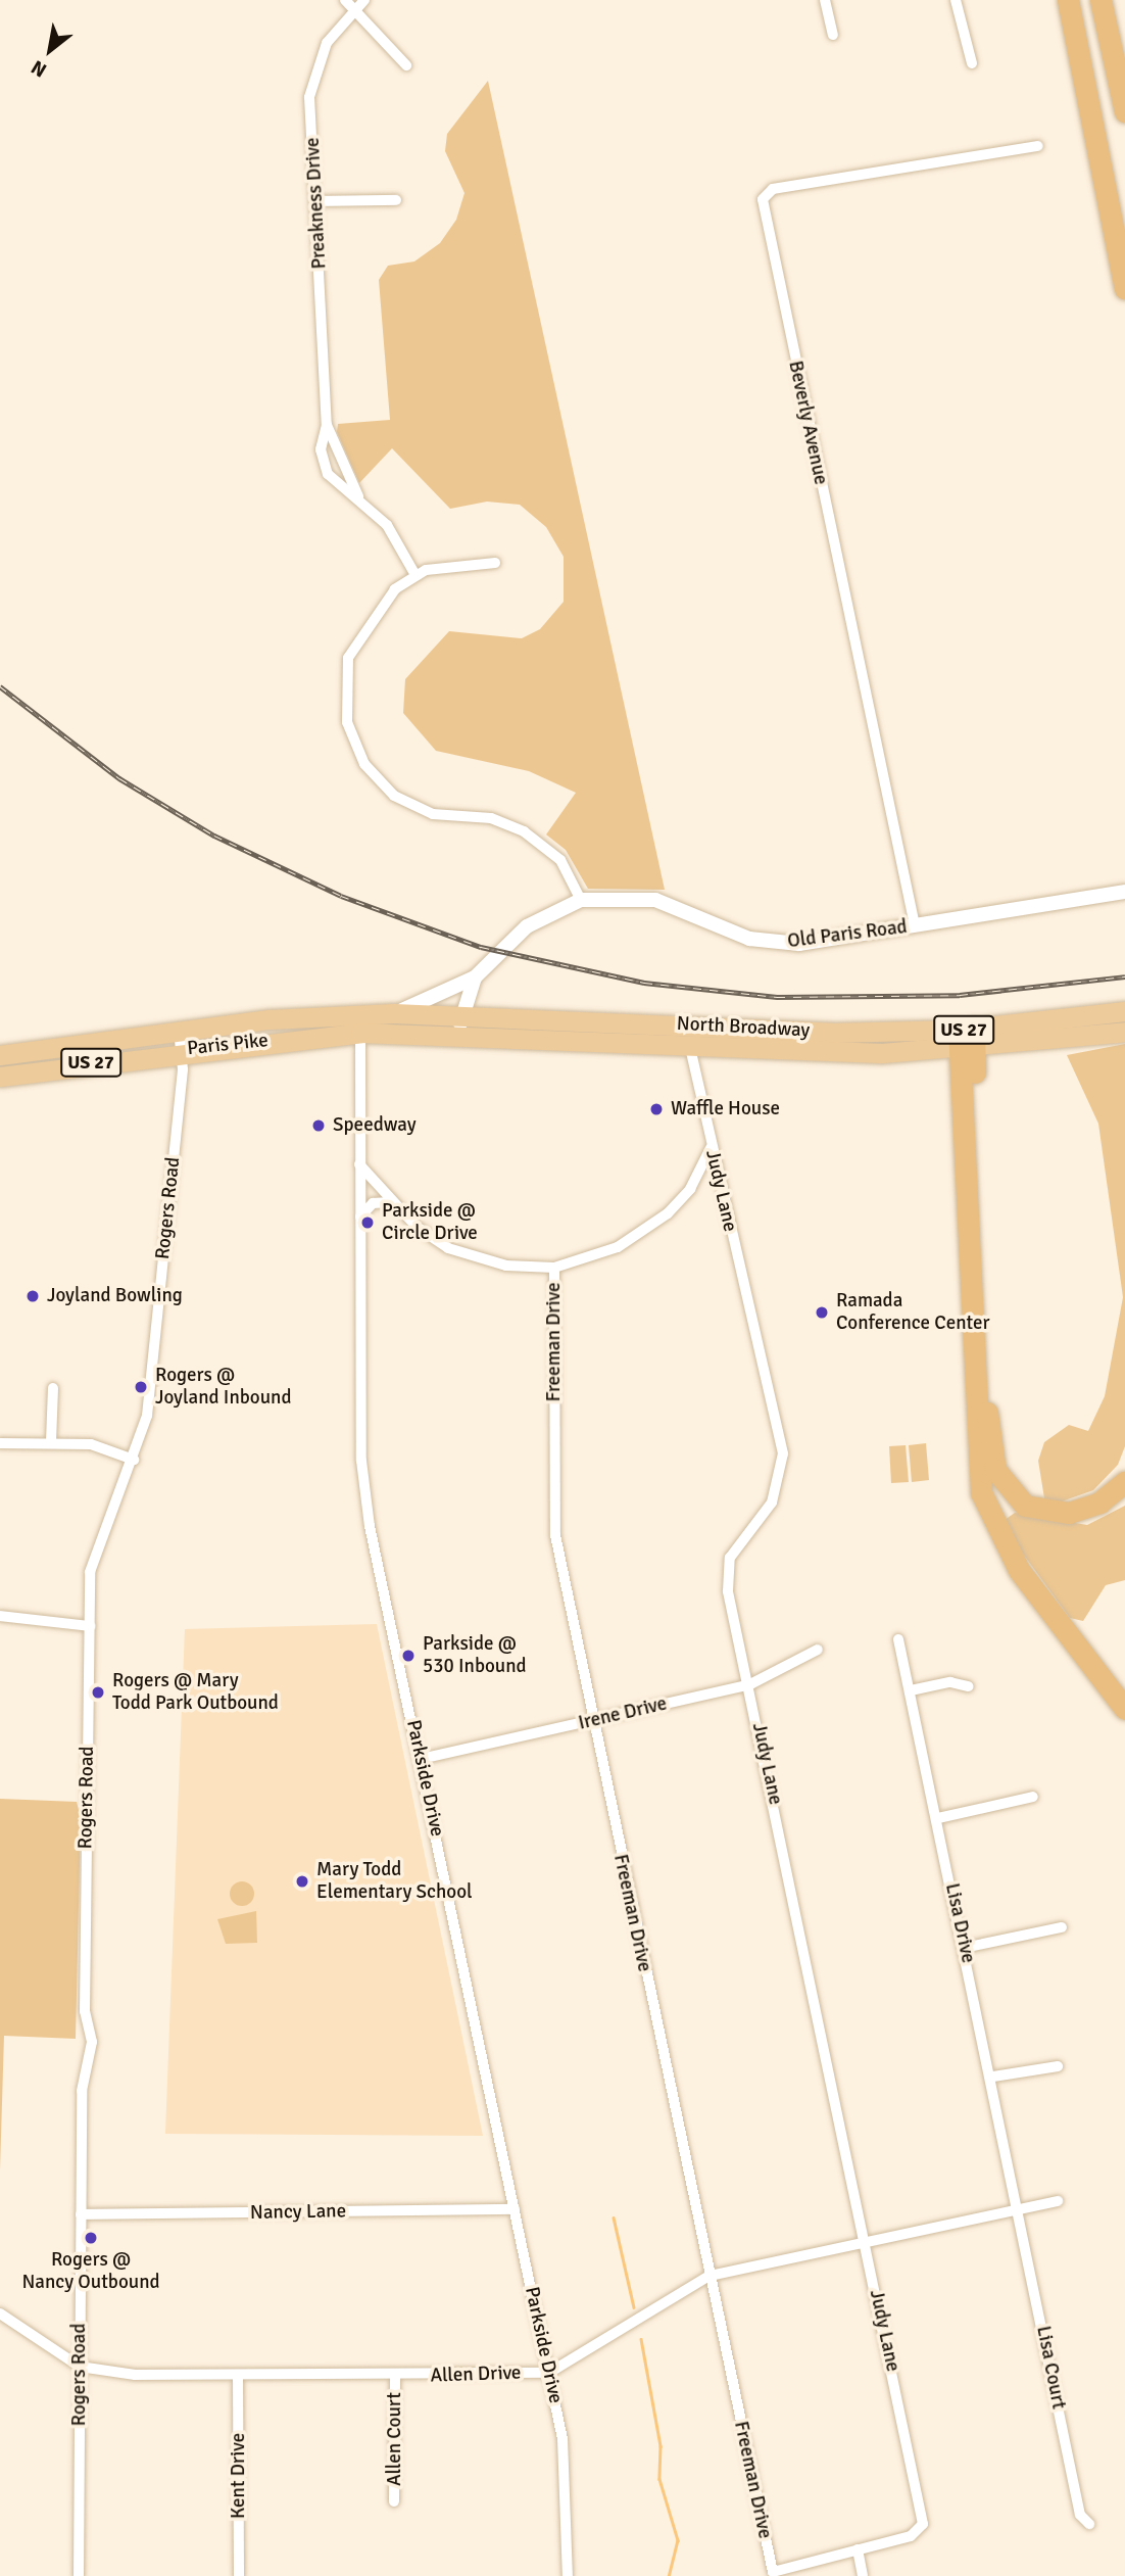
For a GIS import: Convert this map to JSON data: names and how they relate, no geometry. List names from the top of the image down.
{
  "streets": {
    "highway": ["North Broadway", "US 27", "Paris Pike"],
    "street": [
      "Preakness Drive",
      "Beverly Avenue",
      "Old Paris Road",
      "Judy Lane",
      "Rogers Road",
      "Freeman Drive",
      "Irene Drive",
      "Parkside Drive",
      "Lisa Drive",
      "Nancy Lane",
      "Lisa Court",
      "Allen Drive",
      "Allen Court",
      "Kent Drive"
    ]
  },
  "crossings": [
    ["Beverly Avenue", "Old Paris Road"],
    ["Old Paris Road", "North Broadway"],
    ["North Broadway", "Paris Pike"],
    ["North Broadway", "Judy Lane"],
    ["North Broadway", "Parkside Drive"],
    ["Paris Pike", "Rogers Road"],
    ["Paris Pike", "Parkside Drive"],
    ["Judy Lane", "Freeman Drive"],
    ["Judy Lane", "Irene Drive"],
    ["Judy Lane", "Allen Drive"],
    ["Rogers Road", "Nancy Lane"],
    ["Rogers Road", "Allen Drive"],
    ["Freeman Drive", "Irene Drive"],
    ["Freeman Drive", "Allen Drive"],
    ["Irene Drive", "Parkside Drive"],
    ["Parkside Drive", "Nancy Lane"],
    ["Parkside Drive", "Allen Drive"],
    ["Lisa Drive", "Lisa Court"],
    ["Lisa Drive", "Allen Drive"],
    ["Lisa Court", "Allen Drive"],
    ["Allen Drive", "Allen Court"],
    ["Allen Drive", "Kent Drive"]
  ],
  "places": [
    "Waffle House",
    "Speedway",
    "Parkside @ Circle Drive",
    "Joyland Bowling",
    "Ramada Conference Center",
    "Rogers @ Joyland Inbound",
    "Parkside @ 530 Inbound",
    "Rogers @ Mary Todd Park Outbound",
    "Mary Todd Elementary School",
    "Rogers @ Nancy Outbound"
  ],
  "north": "bottom left"
}
